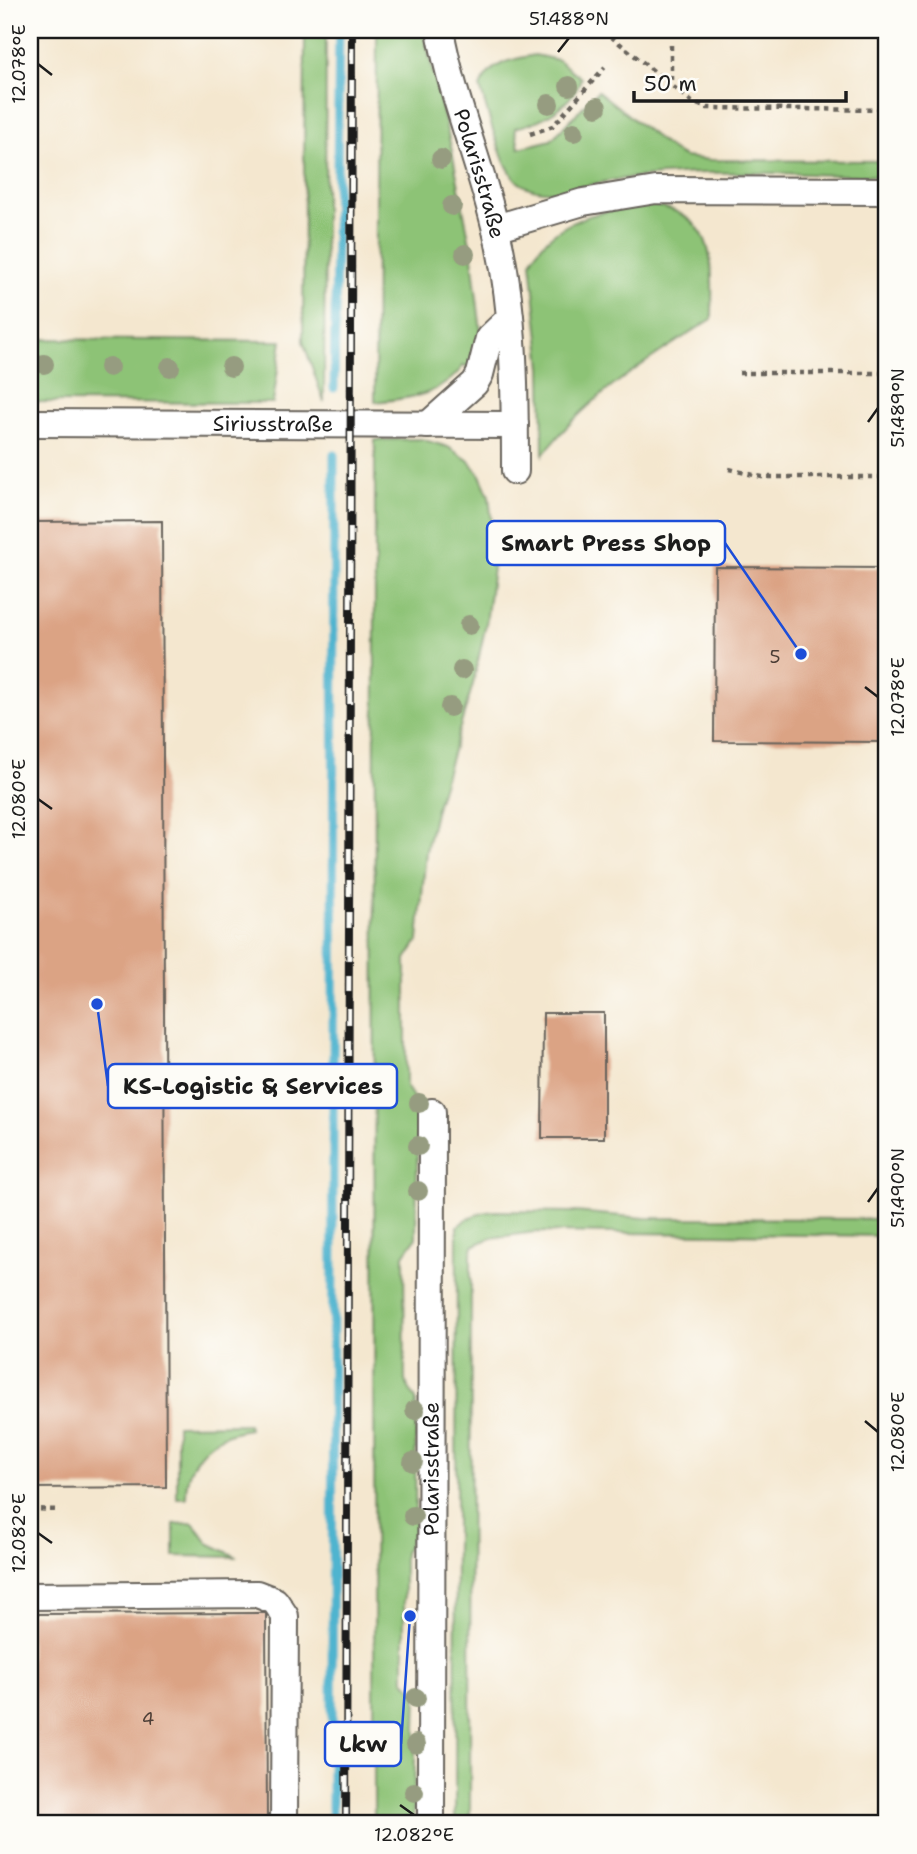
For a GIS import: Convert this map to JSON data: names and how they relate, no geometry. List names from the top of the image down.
{
  "streets": {
    "street": ["Polarisstraße", "Siriusstraße"]
  },
  "crossings": [
    ["Polarisstraße", "Siriusstraße"]
  ],
  "places": ["Smart Press Shop", "KS-Logistic & Services", "Lkw"],
  "house_numbers": ["5", "4"],
  "scale_bar": "50 m",
  "coordinates": [
    "51.488°N",
    "12.078°E",
    "51.489°N",
    "12.080°E",
    "51.490°N",
    "12.082°E"
  ]
}
